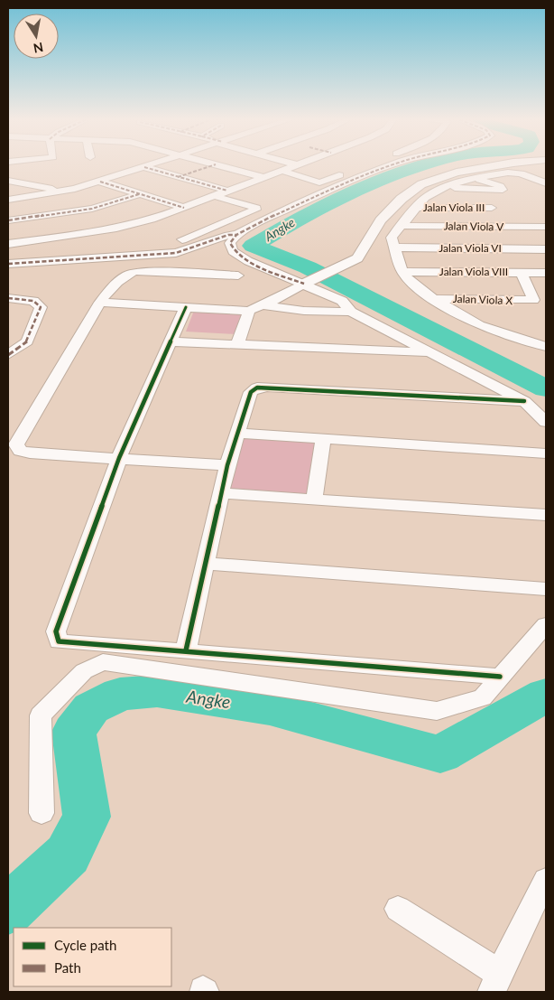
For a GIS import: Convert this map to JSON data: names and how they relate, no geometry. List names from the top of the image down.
{
  "streets": {
    "street": [
      "Jalan Viola III",
      "Jalan Viola V",
      "Jalan Viola VI",
      "Jalan Viola VIII",
      "Jalan Viola X"
    ]
  },
  "crossings": [
    ["Jalan Viola VIII", "Jalan Viola X"]
  ],
  "water": ["Angke"],
  "legend": ["Cycle path", "Path"],
  "north": "bottom"
}
